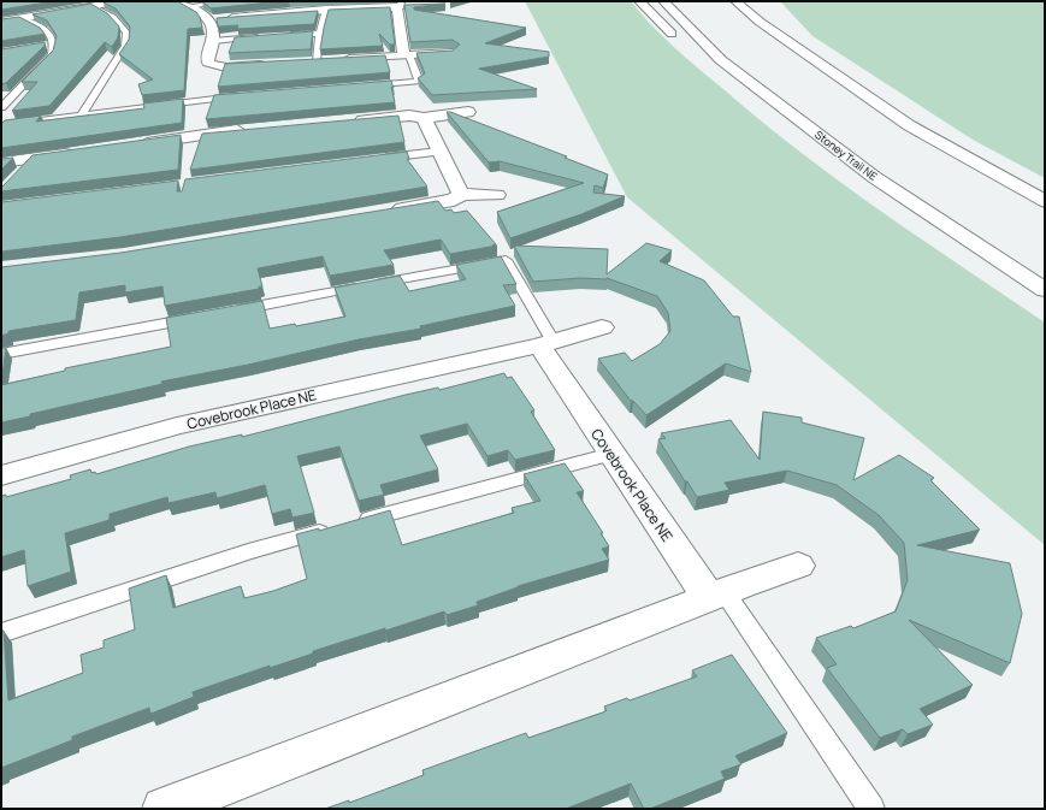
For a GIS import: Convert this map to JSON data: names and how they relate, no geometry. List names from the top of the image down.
{
  "streets": {
    "main road": ["Stoney Trail NE", "Covebrook Place NE"]
  }
}
